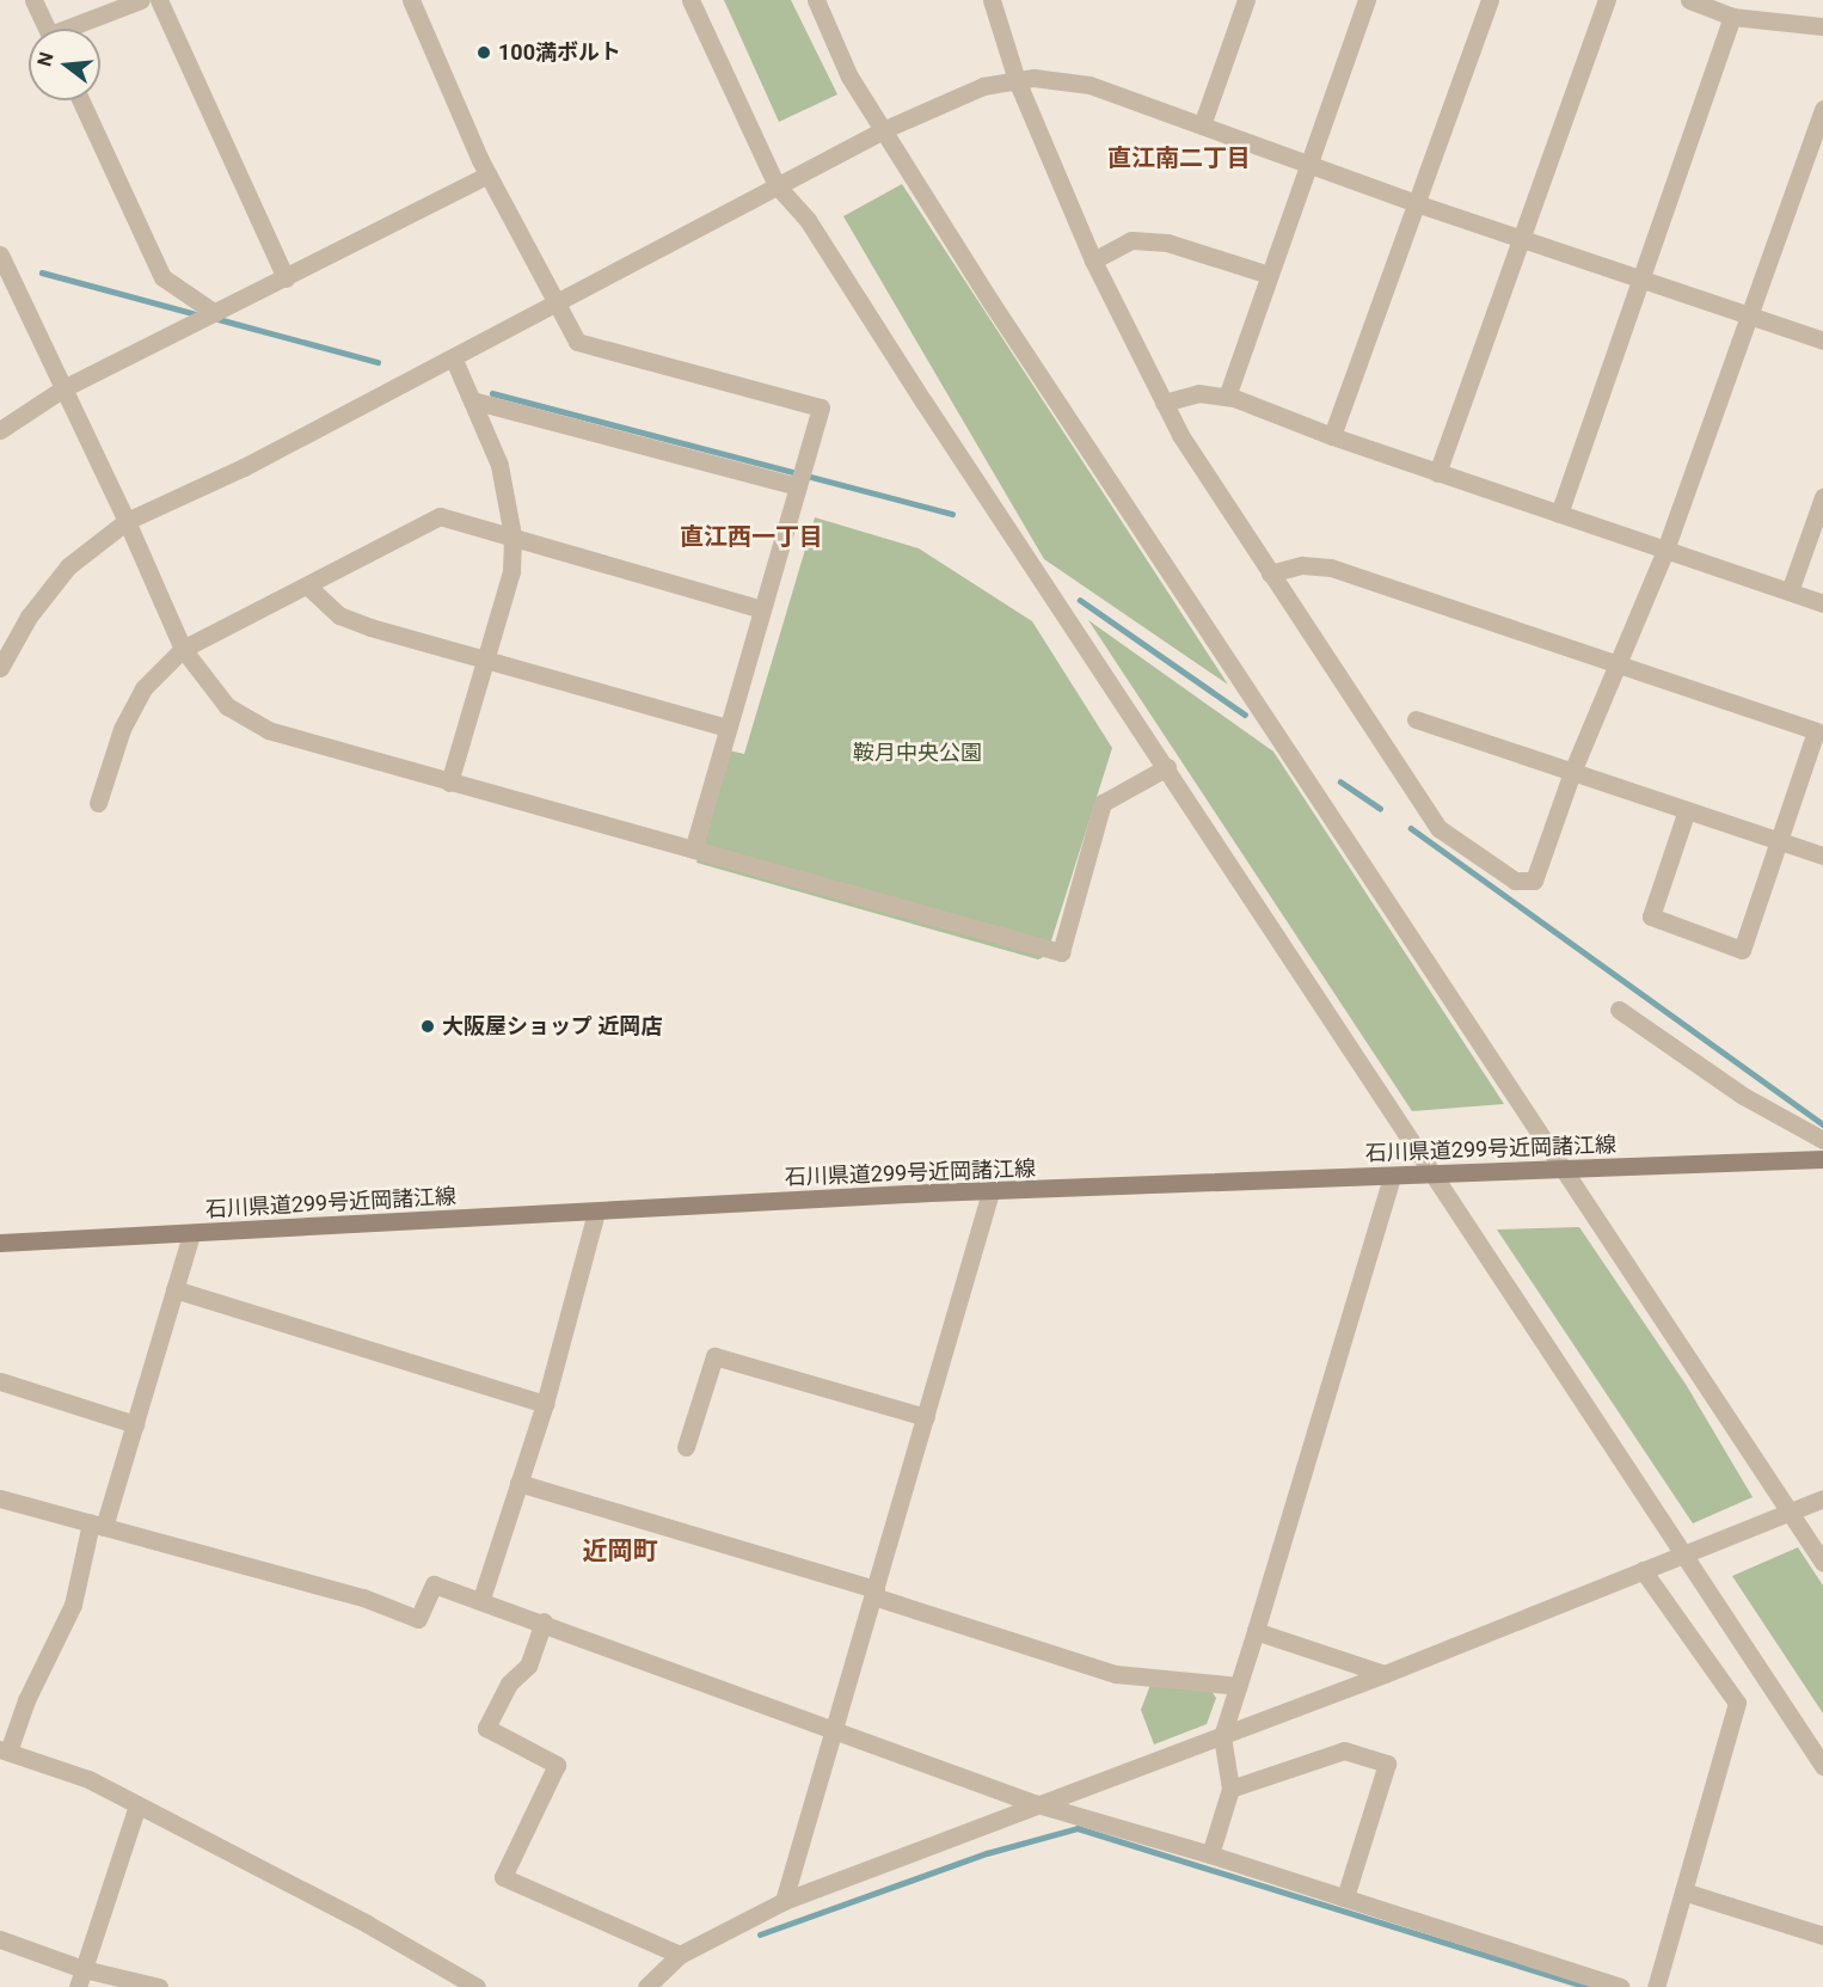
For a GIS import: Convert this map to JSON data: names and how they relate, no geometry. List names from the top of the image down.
{
  "streets": {
    "main road": ["石川県道299号近岡諸江線"]
  },
  "districts": ["直江南二丁目", "直江西一丁目", "近岡町"],
  "parks": ["鞍月中央公園"],
  "places": ["100満ボルト", "大阪屋ショップ 近岡店"],
  "north": "left"
}
